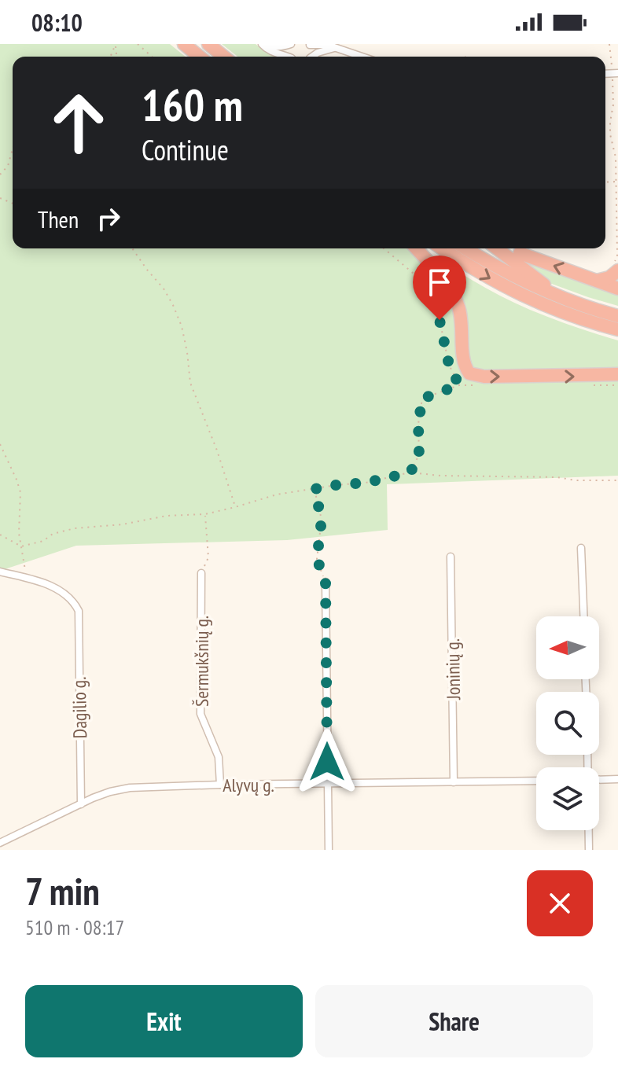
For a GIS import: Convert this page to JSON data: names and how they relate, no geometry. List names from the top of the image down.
{
  "streets": {
    "street": [
      "Šermukšnių g.",
      "Joninių g.",
      "Dagilio g.",
      "Alyvų g."
    ]
  },
  "crossings": [
    ["Šermukšnių g.", "Alyvų g."],
    ["Joninių g.", "Alyvų g."],
    ["Dagilio g.", "Alyvų g."]
  ],
  "north": "left",
  "page": {
    "status": "08:10",
    "turn": ["160 m", "Continue"],
    "then": "Then",
    "heading": ["7 min", "510 m · 08:17"],
    "buttons": ["Exit", "Share"]
  }
}
